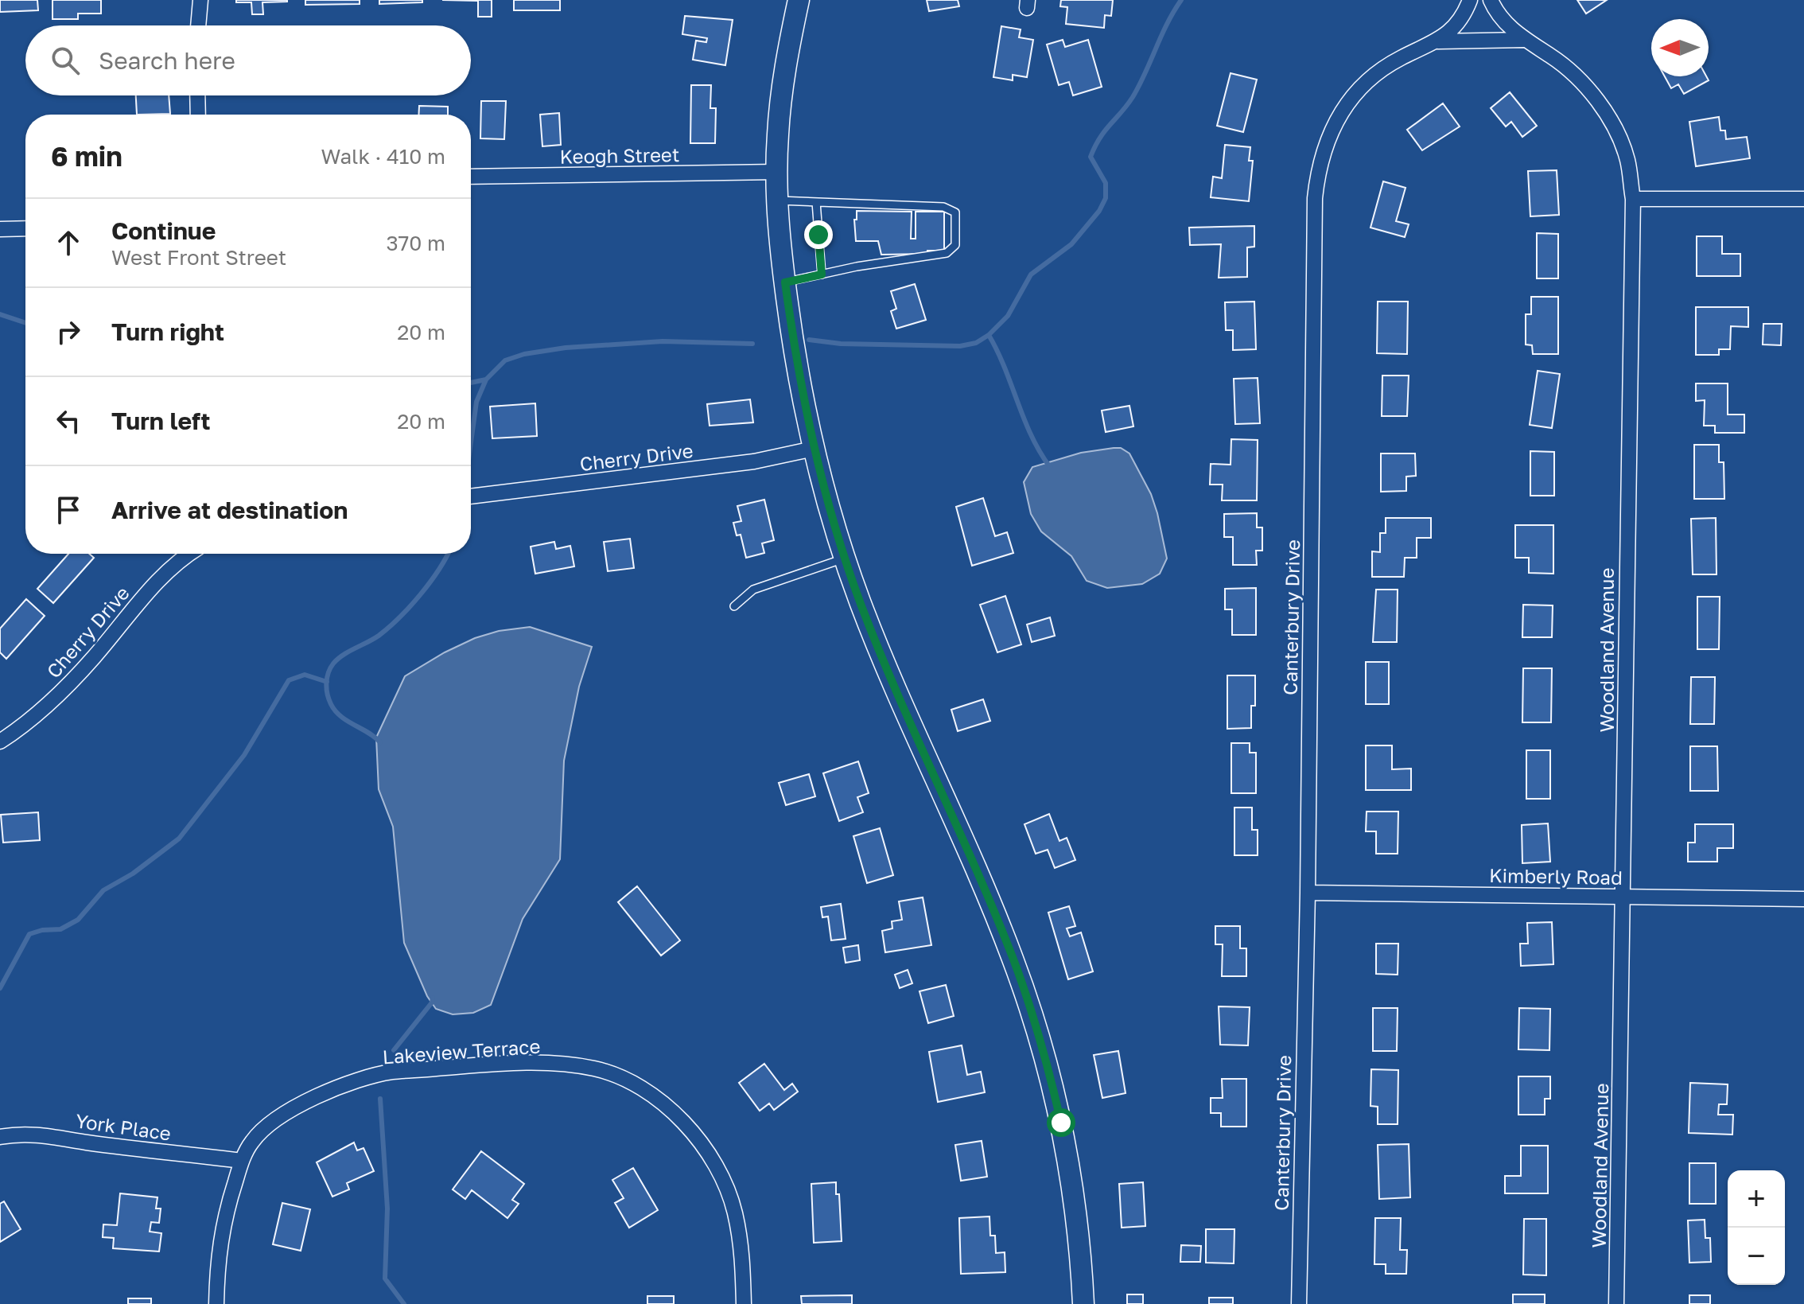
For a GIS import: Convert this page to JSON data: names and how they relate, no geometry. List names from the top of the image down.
{
  "streets": {
    "street": [
      "Keogh Street",
      "Cherry Drive",
      "Canterbury Drive",
      "Woodland Avenue",
      "Kimberly Road",
      "Lakeview Terrace",
      "York Place"
    ]
  },
  "crossings": [
    ["Canterbury Drive", "Kimberly Road"],
    ["Woodland Avenue", "Kimberly Road"],
    ["Lakeview Terrace", "York Place"]
  ],
  "north": "left",
  "page": {
    "search": "Search here",
    "heading": ["6 min", "Walk · 410 m"],
    "list": [
      ["Continue", "West Front Street", "370 m"],
      ["Turn right", "20 m"],
      ["Turn left", "20 m"],
      "Arrive at destination"
    ],
    "map_buttons": ["+", "−"]
  }
}
